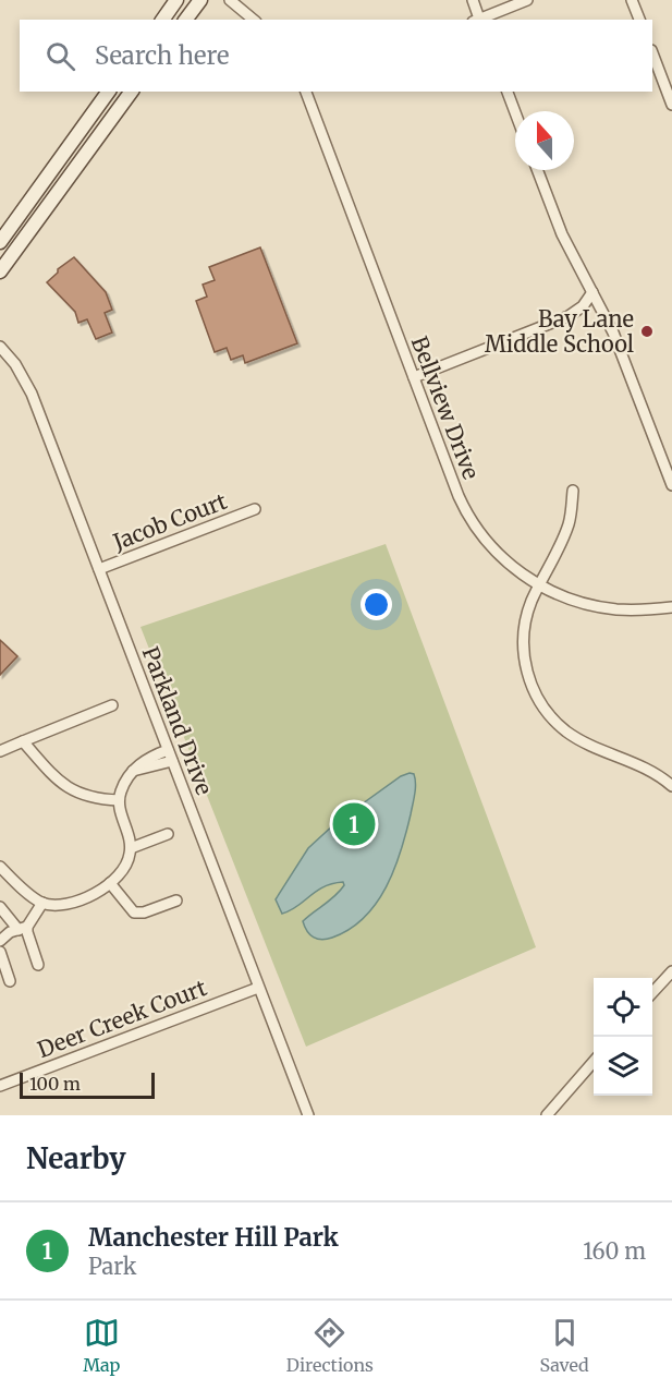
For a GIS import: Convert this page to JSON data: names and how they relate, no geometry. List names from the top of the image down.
{
  "streets": {
    "street": [
      "Bellview Drive",
      "Jacob Court",
      "Parkland Drive",
      "Deer Creek Court"
    ]
  },
  "crossings": [
    ["Jacob Court", "Parkland Drive"],
    ["Parkland Drive", "Deer Creek Court"]
  ],
  "places": ["Bay Lane Middle School"],
  "scale_bar": "100 m",
  "north": "top",
  "page": {
    "search": "Search here",
    "pins": "1",
    "scale": "100 m",
    "heading": "Nearby",
    "list": [
      {
        "mark": "1",
        "name": "Manchester Hill Park",
        "note": "Park",
        "value": "160 m"
      }
    ],
    "nav": ["Map", "Directions", "Saved"]
  }
}
